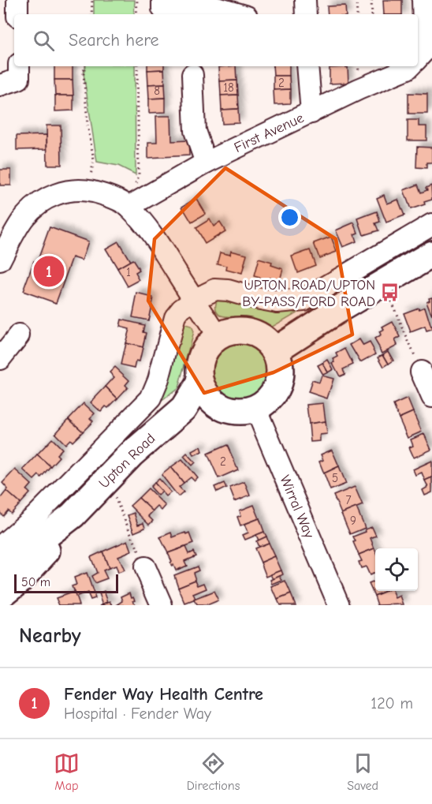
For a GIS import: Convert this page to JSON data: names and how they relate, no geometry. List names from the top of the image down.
{
  "streets": {
    "main road": ["Upton Road"],
    "street": ["First Avenue", "Wirral Way"]
  },
  "crossings": [
    ["Upton Road", "Wirral Way"]
  ],
  "places": {
    "bus stop": ["UPTON ROAD/UPTON BY-PASS/FORD ROAD"]
  },
  "house_numbers": [
    "2",
    "18",
    "8",
    "1",
    "2",
    "5",
    "7",
    "9"
  ],
  "scale_bar": "50 m",
  "page": {
    "search": "Search here",
    "pins": "1",
    "scale": "50 m",
    "heading": "Nearby",
    "list": [
      {
        "mark": "1",
        "name": "Fender Way Health Centre",
        "note": "Hospital · Fender Way",
        "value": "120 m"
      }
    ],
    "nav": ["Map", "Directions", "Saved"]
  }
}
